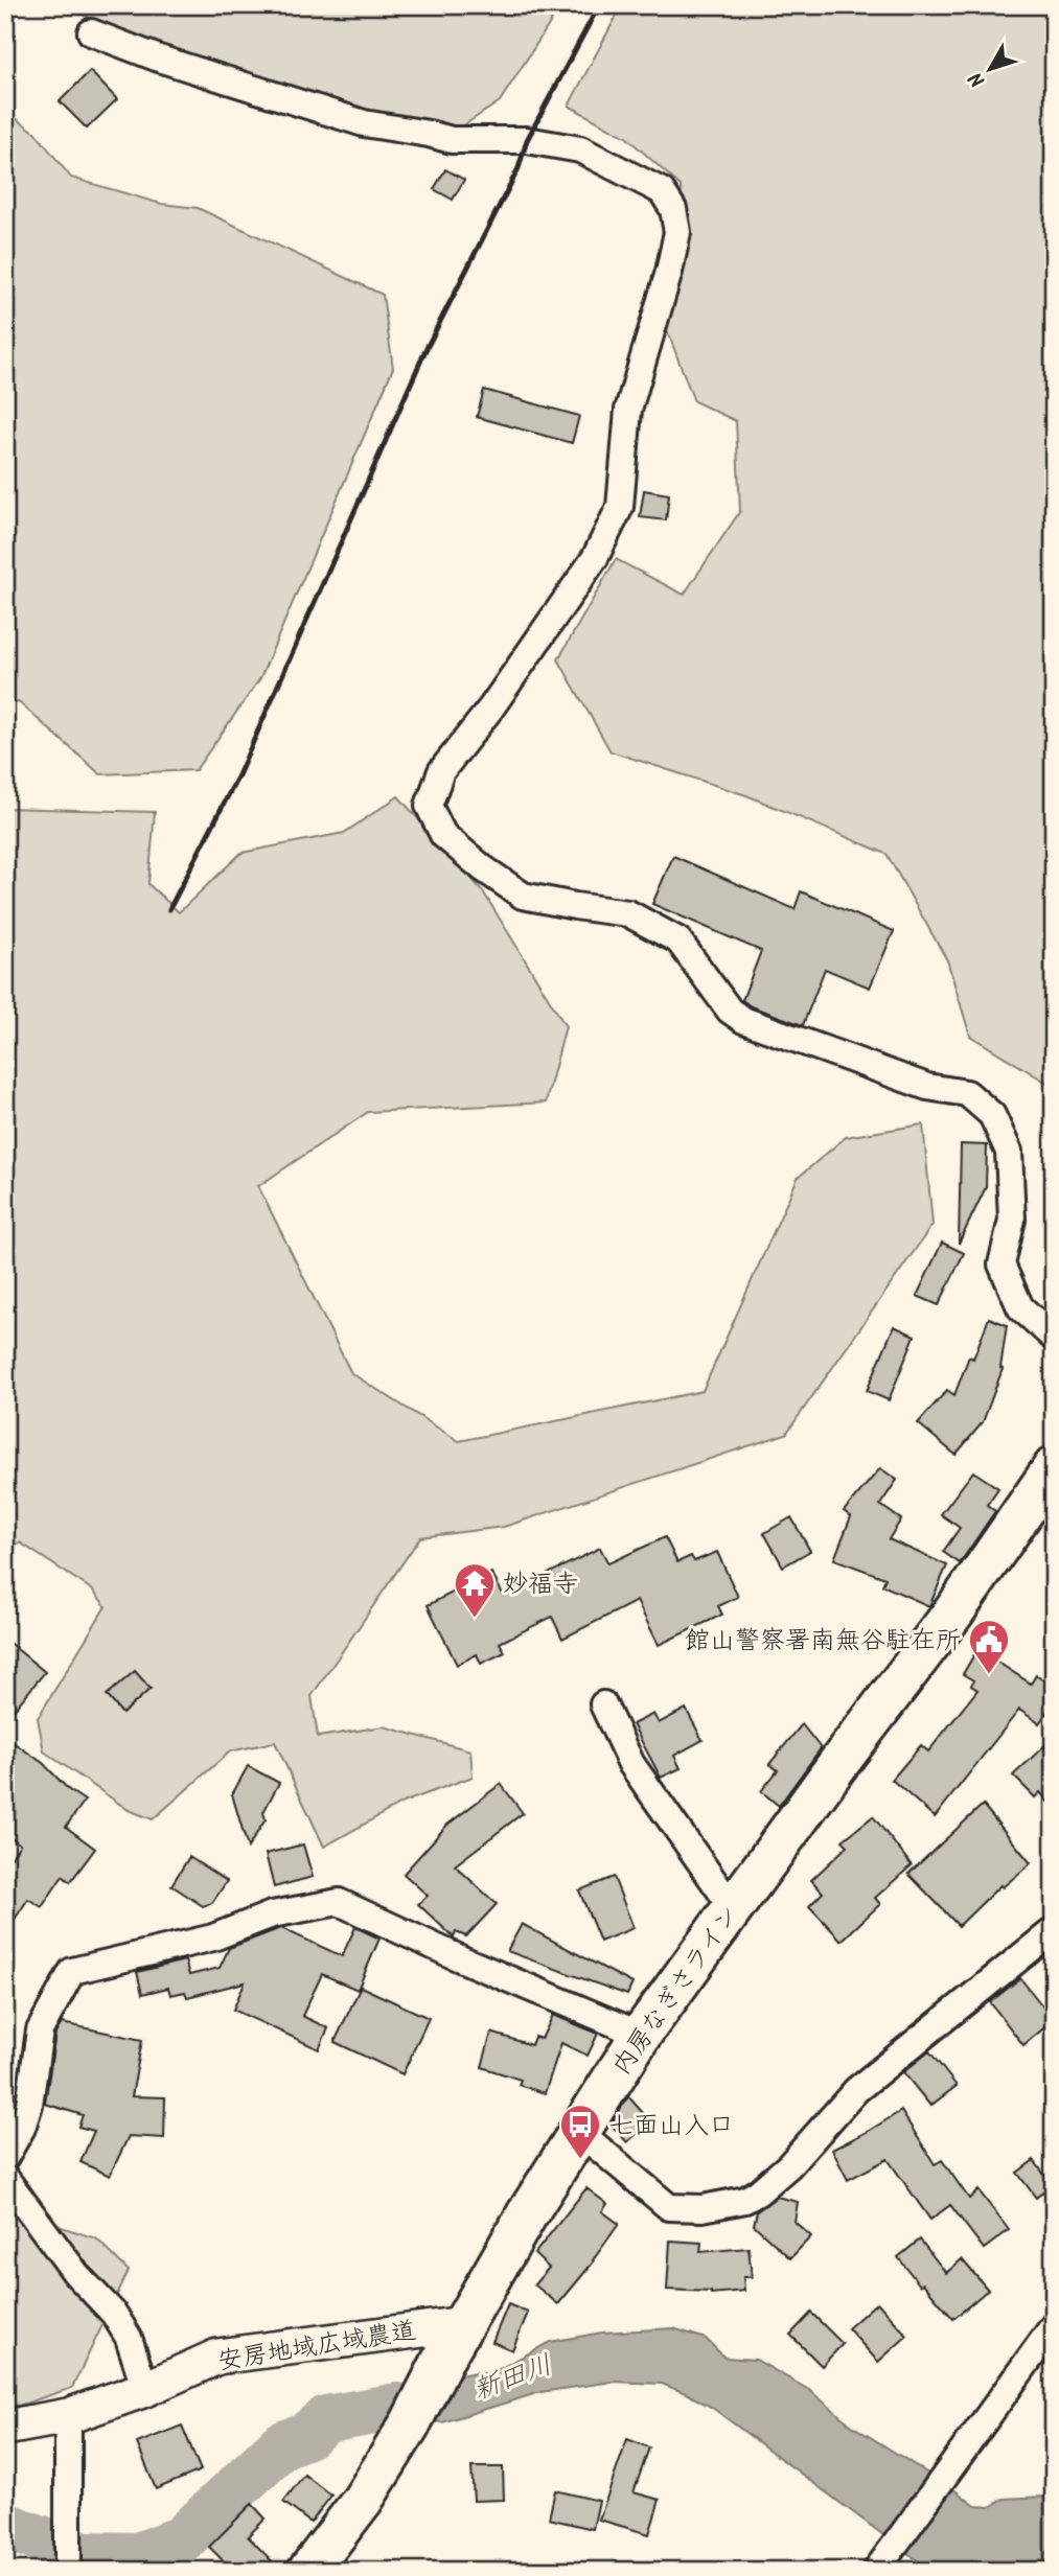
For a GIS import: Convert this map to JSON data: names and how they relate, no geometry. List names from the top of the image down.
{
  "streets": {
    "highway": ["内房なぎさライン"],
    "street": ["安房地域広域農道"]
  },
  "crossings": [
    ["内房なぎさライン", "安房地域広域農道"]
  ],
  "water": ["新田川"],
  "places": {
    "temple": ["妙福寺"],
    "public building": ["館山警察署南無谷駐在所"],
    "bus stop": ["七面山入口"]
  },
  "north": "bottom left"
}
